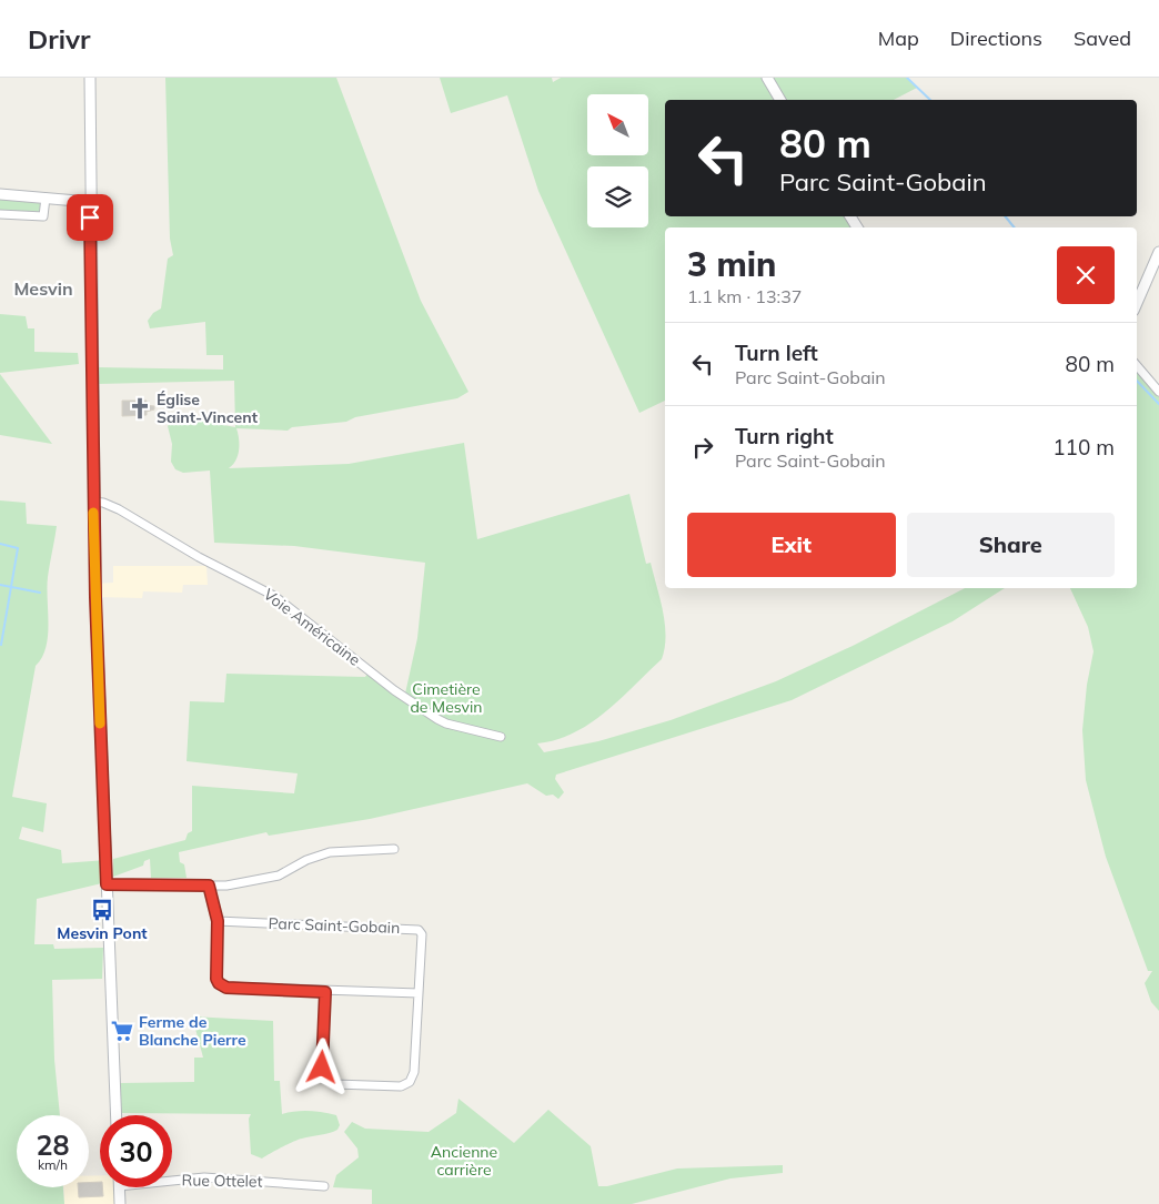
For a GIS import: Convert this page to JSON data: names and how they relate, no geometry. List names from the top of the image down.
{
  "streets": {
    "street": ["Voie Américaine", "Parc Saint-Gobain", "Rue Ottelet"]
  },
  "districts": ["Mesvin"],
  "parks": ["Cimetière de Mesvin", "Ancienne carrière"],
  "places": {
    "church": ["Église Saint-Vincent"],
    "bus stop": ["Mesvin Pont"],
    "supermarket": ["Ferme de Blanche Pierre"]
  },
  "north": "top left",
  "page": {
    "header": "Drivr",
    "nav": ["Map", "Directions", "Saved"],
    "turn": ["80 m", "Parc Saint-Gobain"],
    "heading": ["3 min", "1.1 km · 13:37"],
    "list": [
      {
        "name": "Turn left",
        "note": "Parc Saint-Gobain",
        "value": "80 m"
      },
      {
        "name": "Turn right",
        "note": "Parc Saint-Gobain",
        "value": "110 m"
      }
    ],
    "buttons": ["Exit", "Share"],
    "speed": "28 km/h",
    "limit": "30"
  }
}
